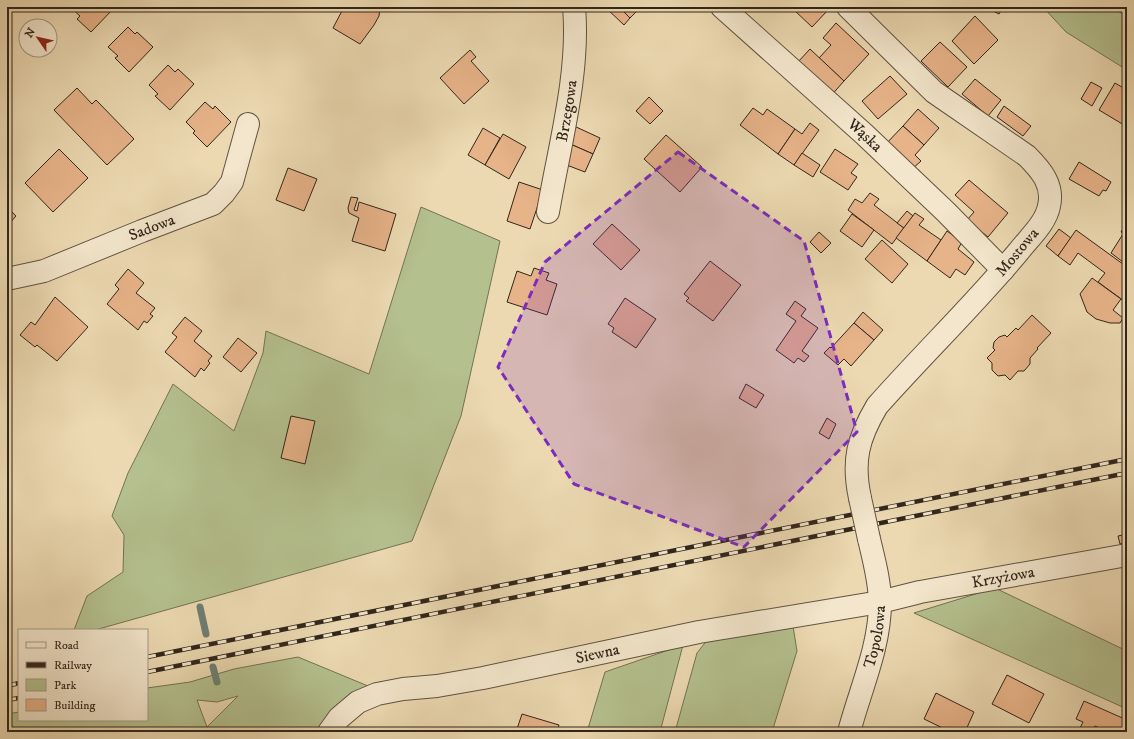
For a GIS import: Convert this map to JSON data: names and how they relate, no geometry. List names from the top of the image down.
{
  "streets": {
    "street": [
      "Brzegowa",
      "Wąska",
      "Sadowa",
      "Mostowa",
      "Krzyżowa",
      "Topolowa",
      "Siewna"
    ]
  },
  "crossings": [
    ["Wąska", "Mostowa"],
    ["Mostowa", "Topolowa"],
    ["Krzyżowa", "Topolowa"],
    ["Krzyżowa", "Siewna"],
    ["Topolowa", "Siewna"]
  ],
  "legend": [
    "Road",
    "Railway",
    "Park",
    "Building"
  ],
  "north": "top left"
}
